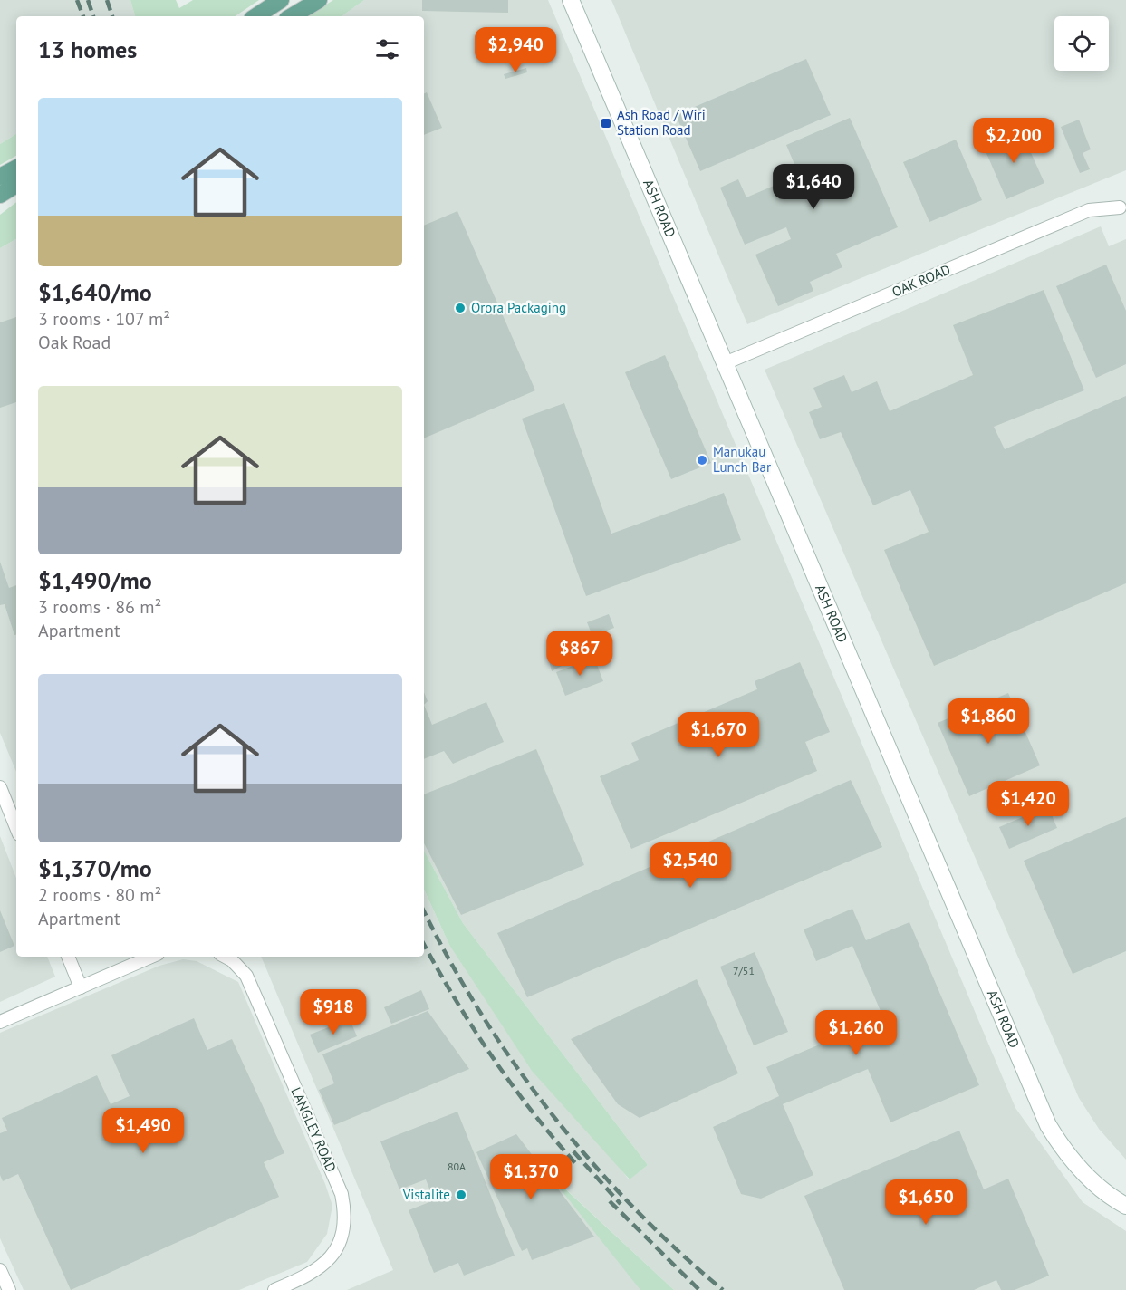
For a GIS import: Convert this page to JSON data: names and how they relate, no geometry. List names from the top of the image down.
{
  "streets": {
    "main road": ["ASH ROAD"],
    "street": ["OAK ROAD", "LANGLEY ROAD"]
  },
  "crossings": [
    ["ASH ROAD", "OAK ROAD"]
  ],
  "places": {
    "transit": ["Ash Road / Wiri Station Road"],
    "other": ["Orora Packaging", "Manukau Lunch Bar", "Vistalite"]
  },
  "house_numbers": ["7/51", "80A"],
  "page": {
    "heading": "13 homes",
    "price": [
      "$2,940",
      "$2,200",
      "$1,640",
      "$867",
      "$1,860",
      "$1,670",
      "$1,420",
      "$2,540",
      "$918",
      "$1,260",
      "$1,490",
      "$1,370",
      "$1,650"
    ],
    "list": [
      {
        "name": "$1,640/mo",
        "note": "3 rooms · 107 m² · Oak Road"
      },
      {
        "name": "$1,490/mo",
        "note": "3 rooms · 86 m² · Apartment"
      },
      {
        "name": "$1,370/mo",
        "note": "2 rooms · 80 m² · Apartment"
      }
    ]
  }
}
